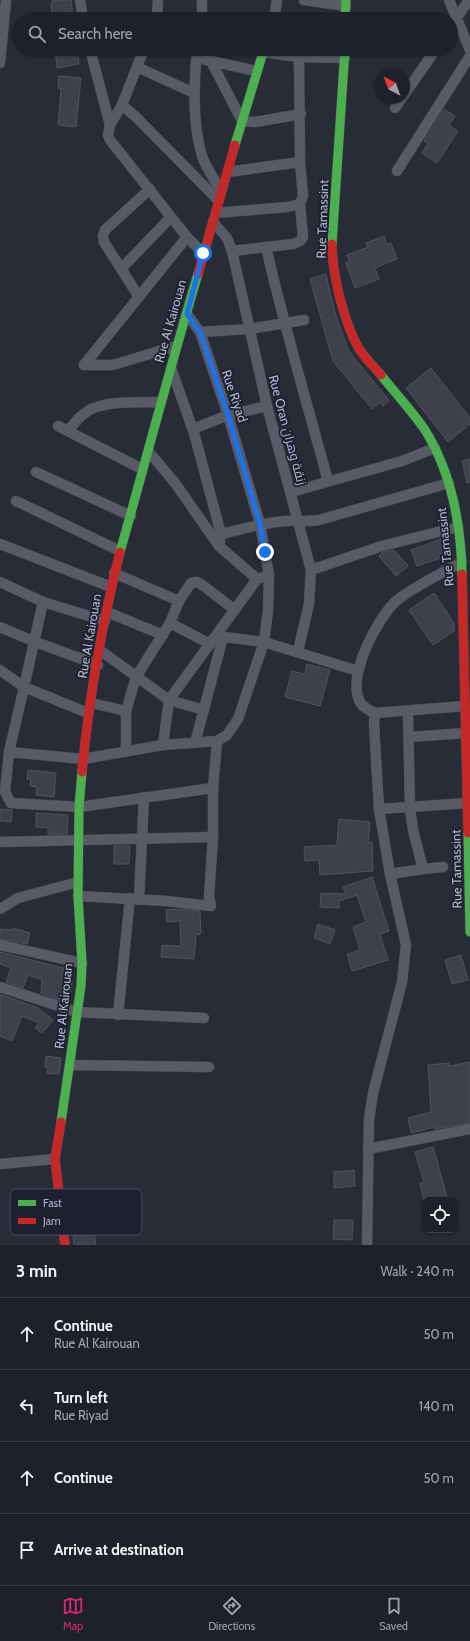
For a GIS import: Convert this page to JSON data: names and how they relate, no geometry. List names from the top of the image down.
{
  "streets": {
    "street": [
      "Rue Tamassint",
      "Rue Al Kairouan",
      "Rue Riyad",
      "Rue Oran زنقة وهران"
    ]
  },
  "crossings": [
    ["Rue Al Kairouan", "Rue Riyad"],
    ["Rue Al Kairouan", "Rue Oran زنقة وهران"]
  ],
  "legend": ["Fast", "Jam"],
  "north": "top left",
  "page": {
    "search": "Search here",
    "heading": ["3 min", "Walk · 240 m"],
    "list": [
      ["Continue", "Rue Al Kairouan", "50 m"],
      ["Turn left", "Rue Riyad", "140 m"],
      ["Continue", "50 m"],
      "Arrive at destination"
    ],
    "nav": ["Map", "Directions", "Saved"]
  }
}
